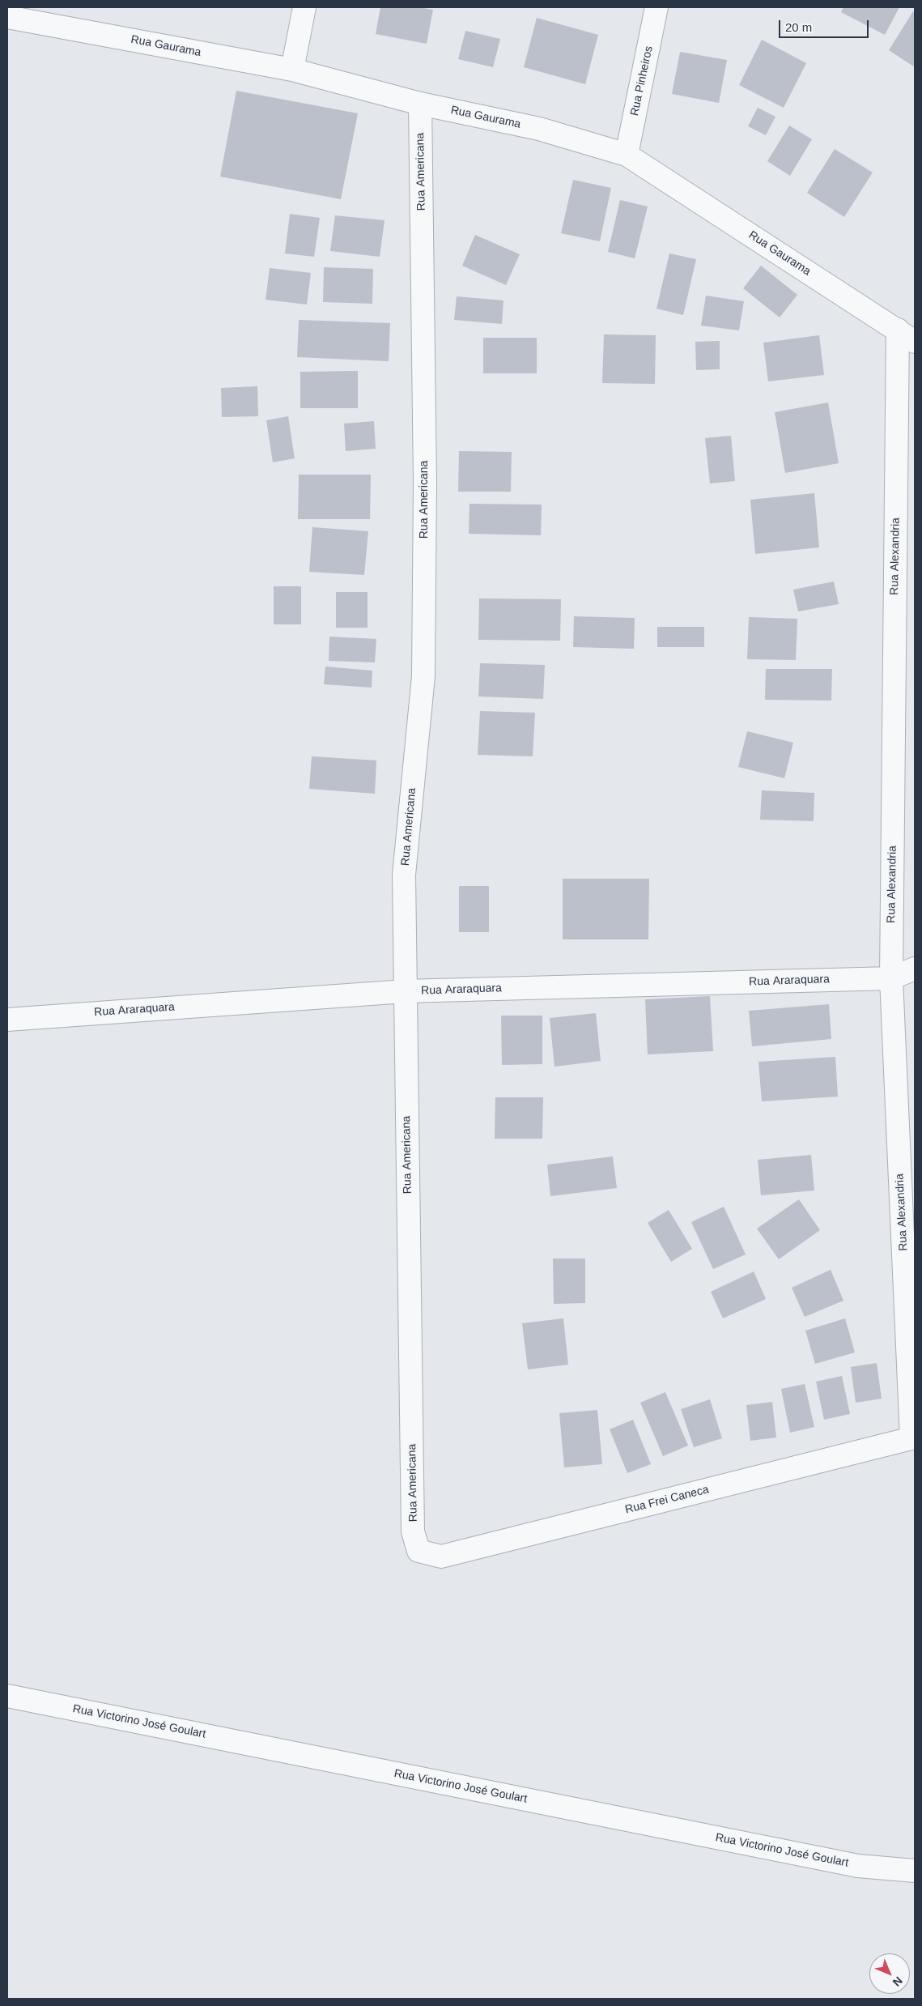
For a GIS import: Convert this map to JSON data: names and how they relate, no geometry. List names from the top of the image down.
{
  "streets": {
    "street": [
      "Rua Gaurama",
      "Rua Pinheiros",
      "Rua Americana",
      "Rua Alexandria",
      "Rua Araraquara",
      "Rua Frei Caneca",
      "Rua Victorino José Goulart"
    ]
  },
  "crossings": [
    ["Rua Gaurama", "Rua Pinheiros"],
    ["Rua Gaurama", "Rua Americana"],
    ["Rua Gaurama", "Rua Alexandria"],
    ["Rua Americana", "Rua Araraquara"],
    ["Rua Americana", "Rua Frei Caneca"],
    ["Rua Alexandria", "Rua Araraquara"],
    ["Rua Alexandria", "Rua Frei Caneca"]
  ],
  "scale_bar": "20 m",
  "north": "bottom right"
}
